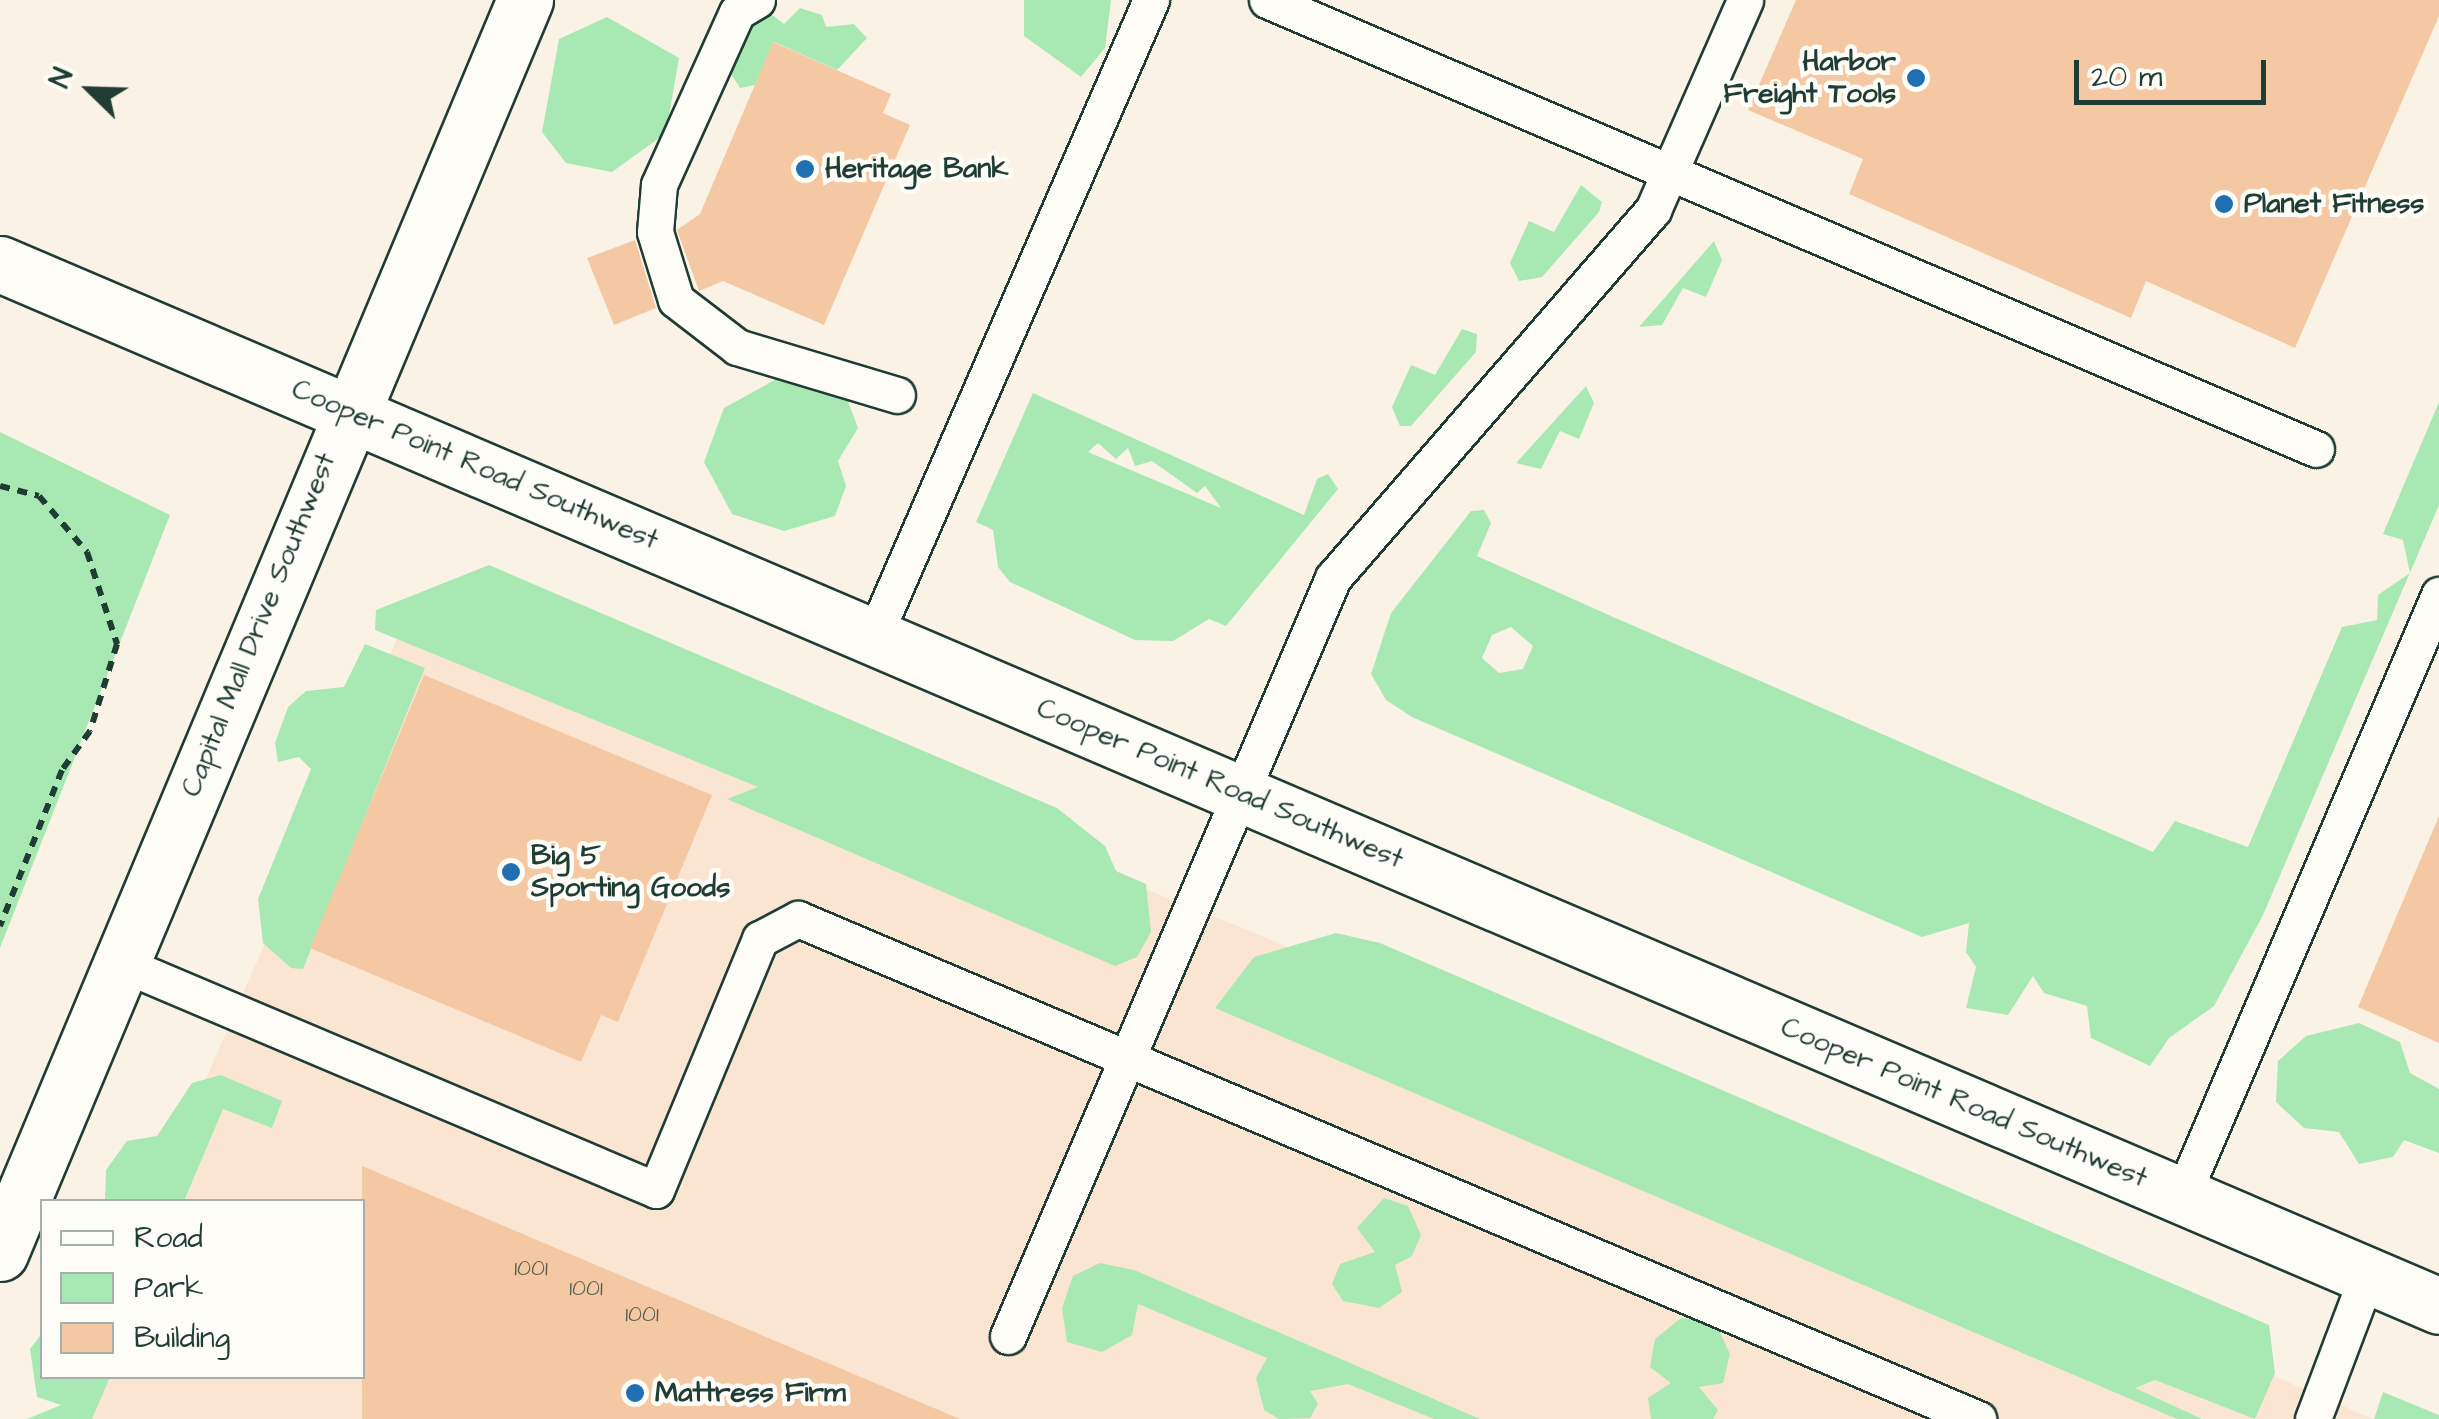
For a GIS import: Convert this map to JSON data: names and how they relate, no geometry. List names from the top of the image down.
{
  "streets": {
    "main road": ["Cooper Point Road Southwest", "Capital Mall Drive Southwest"]
  },
  "crossings": [
    ["Cooper Point Road Southwest", "Capital Mall Drive Southwest"]
  ],
  "places": [
    "Harbor Freight Tools",
    "Heritage Bank",
    "Planet Fitness",
    "Big 5 Sporting Goods",
    "Mattress Firm"
  ],
  "house_numbers": ["1001", "1001", "1001"],
  "legend": ["Road", "Park", "Building"],
  "scale_bar": "20 m",
  "north": "top left"
}
